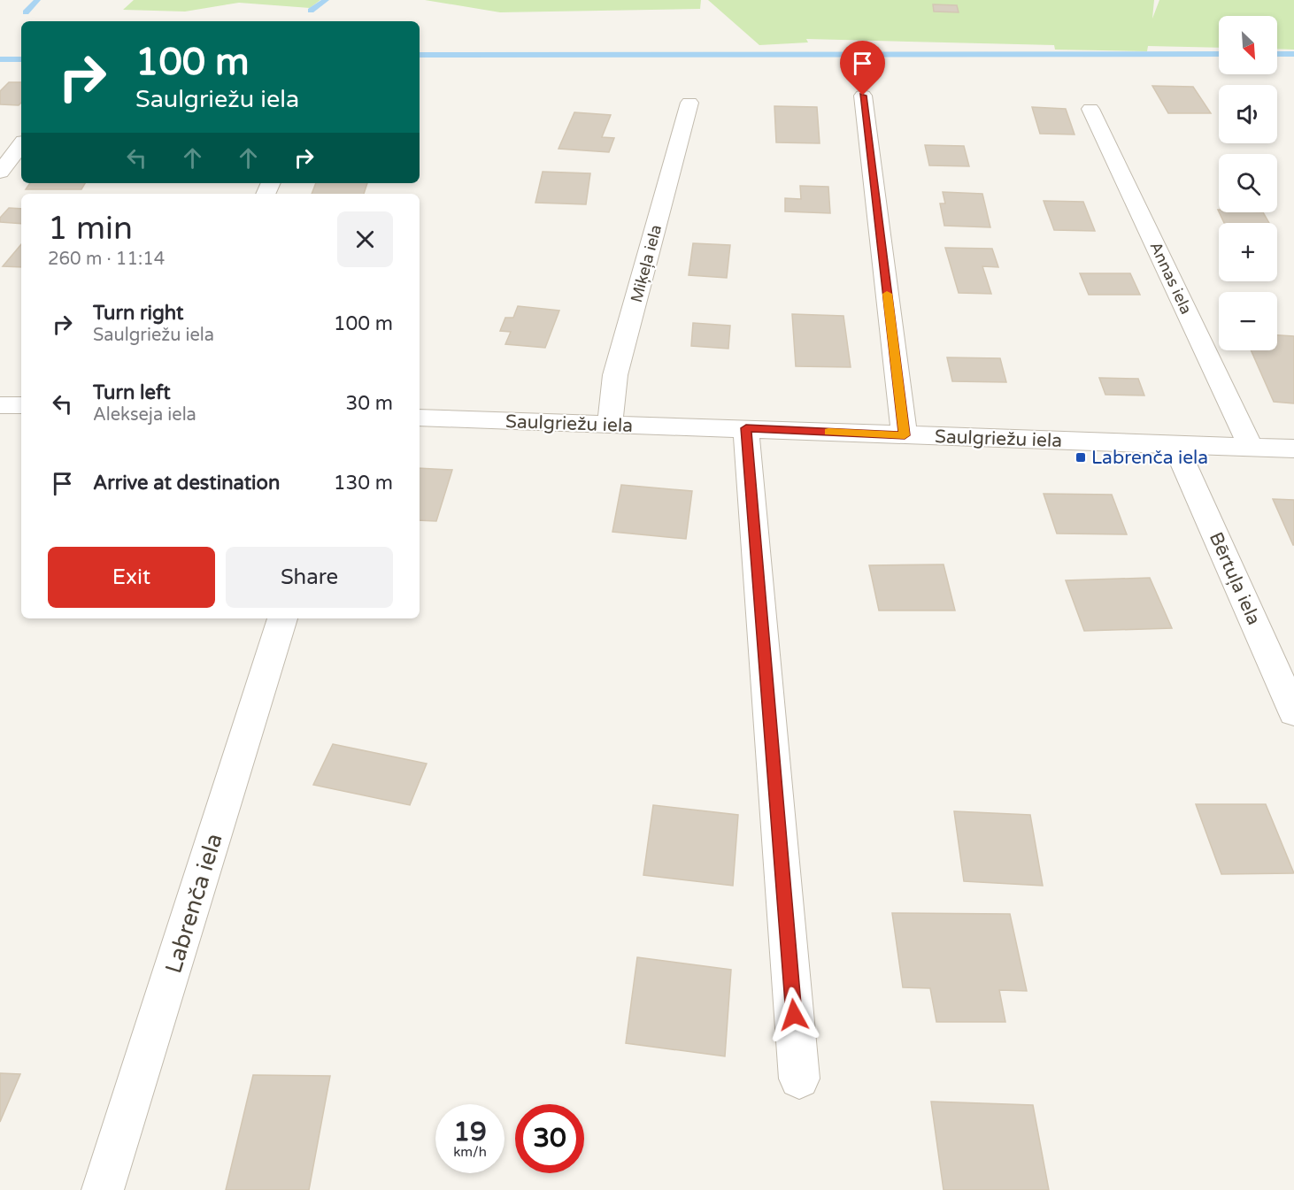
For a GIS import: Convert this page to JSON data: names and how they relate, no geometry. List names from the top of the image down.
{
  "streets": {
    "street": [
      "Miķeļa iela",
      "Annas iela",
      "Saulgriežu iela",
      "Bērtuļa iela",
      "Labrenča iela"
    ]
  },
  "crossings": [
    ["Miķeļa iela", "Saulgriežu iela"],
    ["Annas iela", "Saulgriežu iela"],
    ["Saulgriežu iela", "Bērtuļa iela"]
  ],
  "places": {
    "transit": ["Labrenča iela"]
  },
  "north": "bottom right",
  "page": {
    "map_buttons": ["+", "−"],
    "turn": ["100 m", "Saulgriežu iela"],
    "heading": ["1 min", "260 m · 11:14"],
    "list": [
      {
        "name": "Turn right",
        "note": "Saulgriežu iela",
        "value": "100 m"
      },
      {
        "name": "Turn left",
        "note": "Alekseja iela",
        "value": "30 m"
      },
      {
        "name": "Arrive at destination",
        "value": "130 m"
      }
    ],
    "buttons": ["Exit", "Share"],
    "speed": "19 km/h",
    "limit": "30"
  }
}
